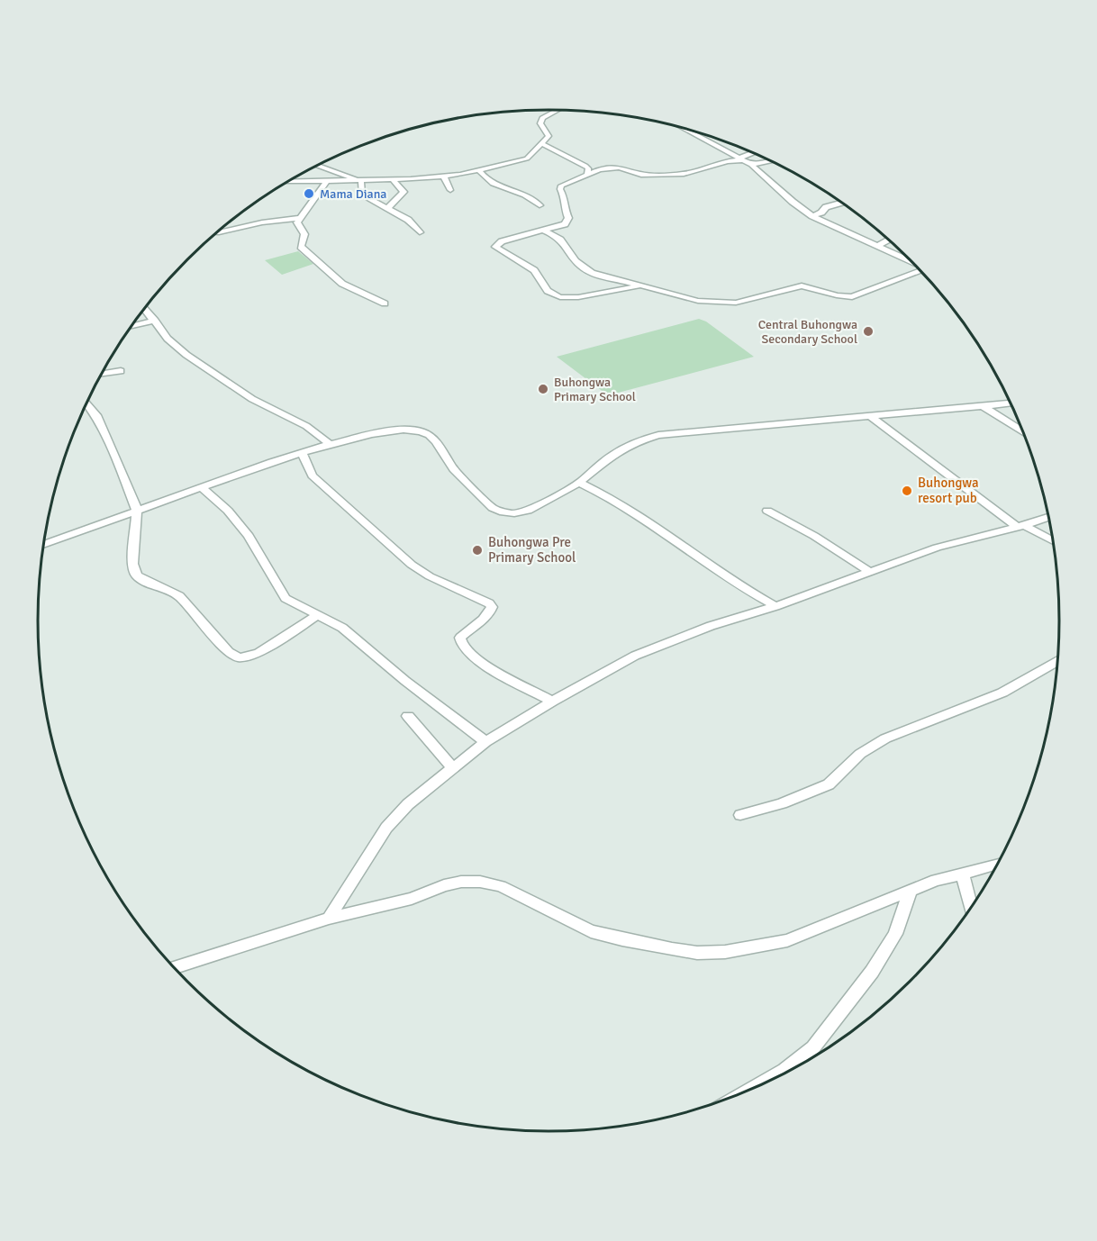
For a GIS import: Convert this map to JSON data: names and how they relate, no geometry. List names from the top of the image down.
{
  "places": [
    "Mama Diana",
    "Central Buhongwa Secondary School",
    "Buhongwa Primary School",
    "Buhongwa resort pub",
    "Buhongwa Pre Primary School"
  ]
}
